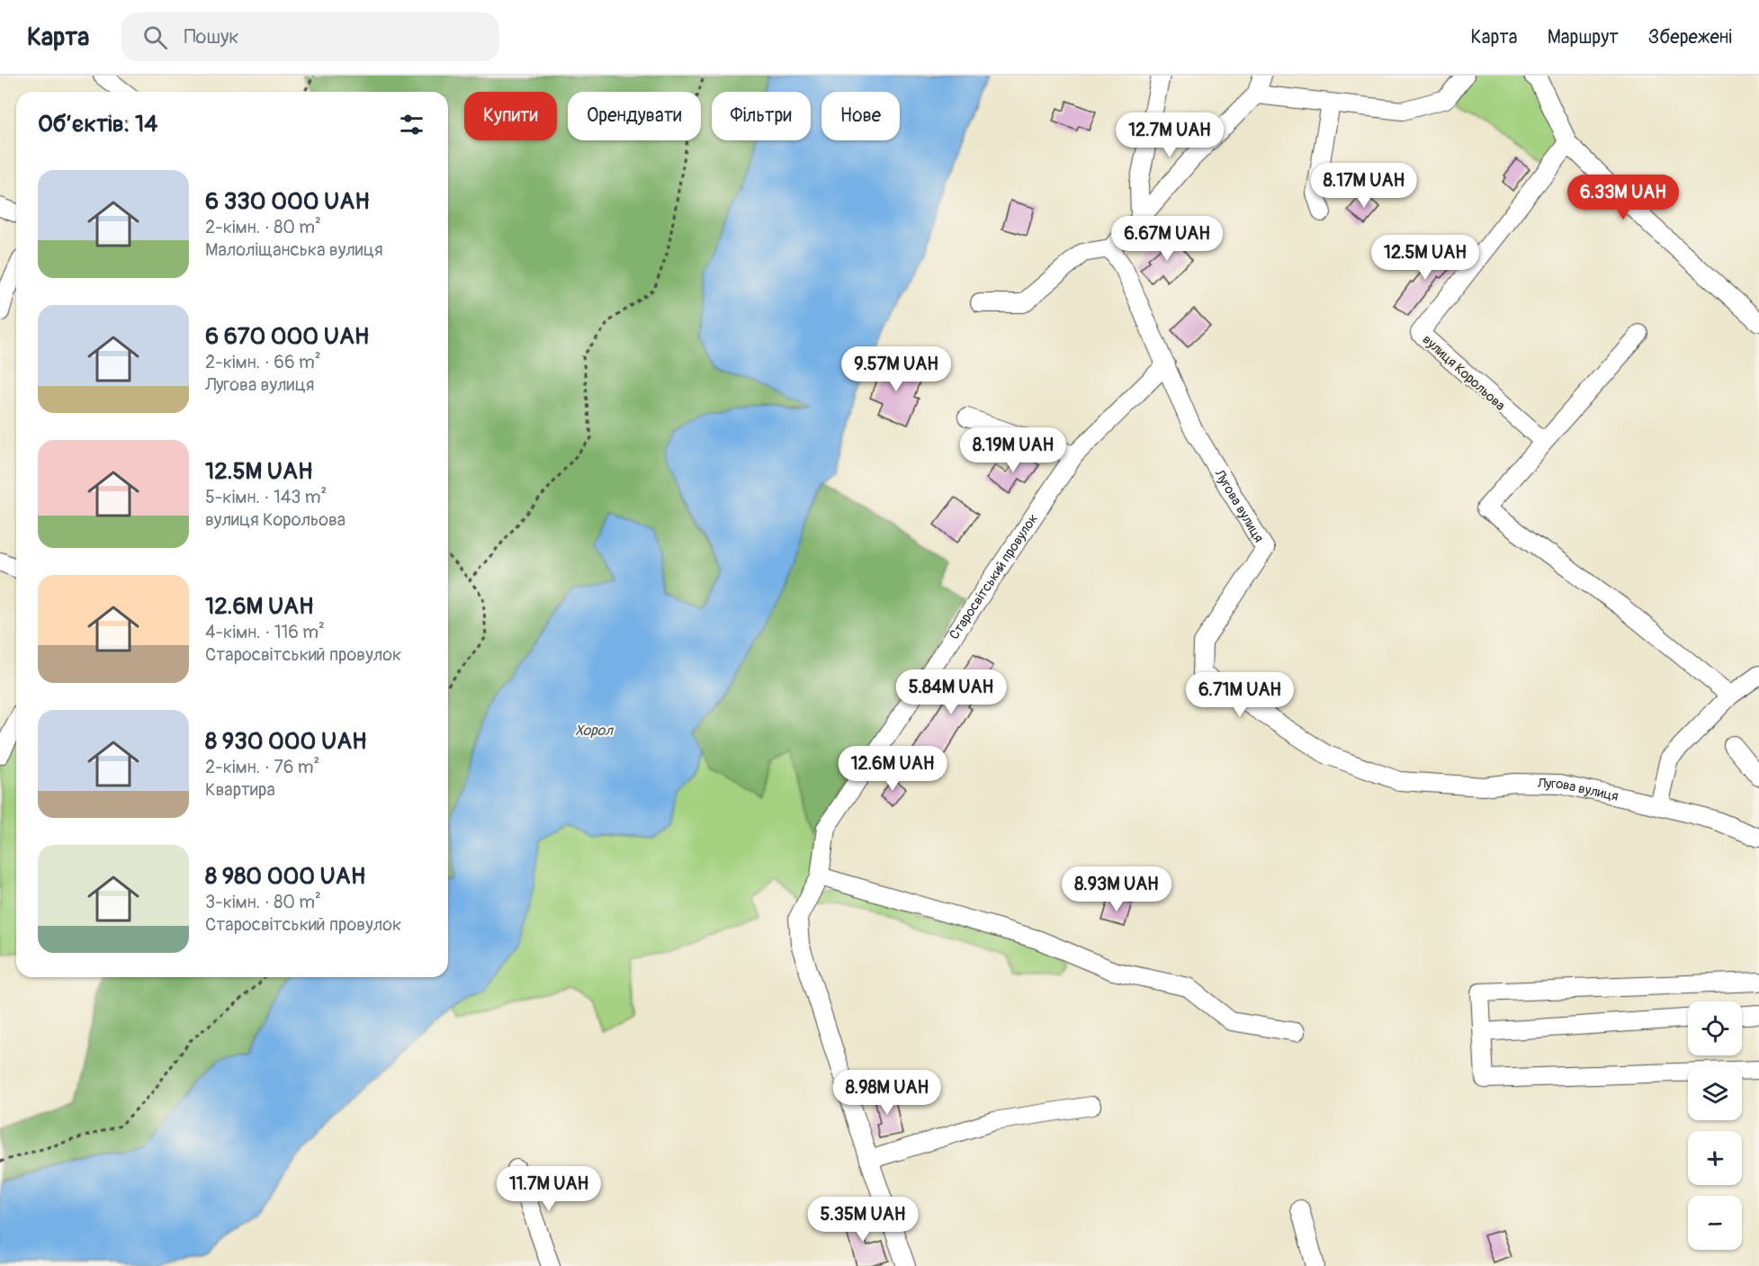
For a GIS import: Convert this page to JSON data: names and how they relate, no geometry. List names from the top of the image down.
{
  "streets": {
    "street": ["вулиця Корольова", "Лугова вулиця", "Старосвітський провулок"]
  },
  "crossings": [
    ["Лугова вулиця", "Старосвітський провулок"]
  ],
  "water": ["Хорол"],
  "page": {
    "header": "Карта",
    "search": "Пошук",
    "nav": ["Карта", "Маршрут", "Збережені"],
    "chip": [
      "Купити",
      "Орендувати",
      "Фільтри",
      "Нове"
    ],
    "heading": "Об’єктів: 14",
    "price": [
      "12.7M UAH",
      "8.17M UAH",
      "6.33M UAH",
      "6.67M UAH",
      "12.5M UAH",
      "9.57M UAH",
      "8.19M UAH",
      "5.84M UAH",
      "6.71M UAH",
      "12.6M UAH",
      "8.93M UAH",
      "8.98M UAH",
      "11.7M UAH",
      "5.35M UAH"
    ],
    "list": [
      {
        "name": "6 330 000 UAH",
        "note": "2-кімн. · 80 m² · Малоліщанська вулиця"
      },
      {
        "name": "6 670 000 UAH",
        "note": "2-кімн. · 66 m² · Лугова вулиця"
      },
      {
        "name": "12.5M UAH",
        "note": "5-кімн. · 143 m² · вулиця Корольова"
      },
      {
        "name": "12.6M UAH",
        "note": "4-кімн. · 116 m² · Старосвітський провулок"
      },
      {
        "name": "8 930 000 UAH",
        "note": "2-кімн. · 76 m² · Квартира"
      },
      {
        "name": "8 980 000 UAH",
        "note": "3-кімн. · 80 m² · Старосвітський провулок"
      }
    ],
    "map_buttons": ["+", "−"]
  }
}
